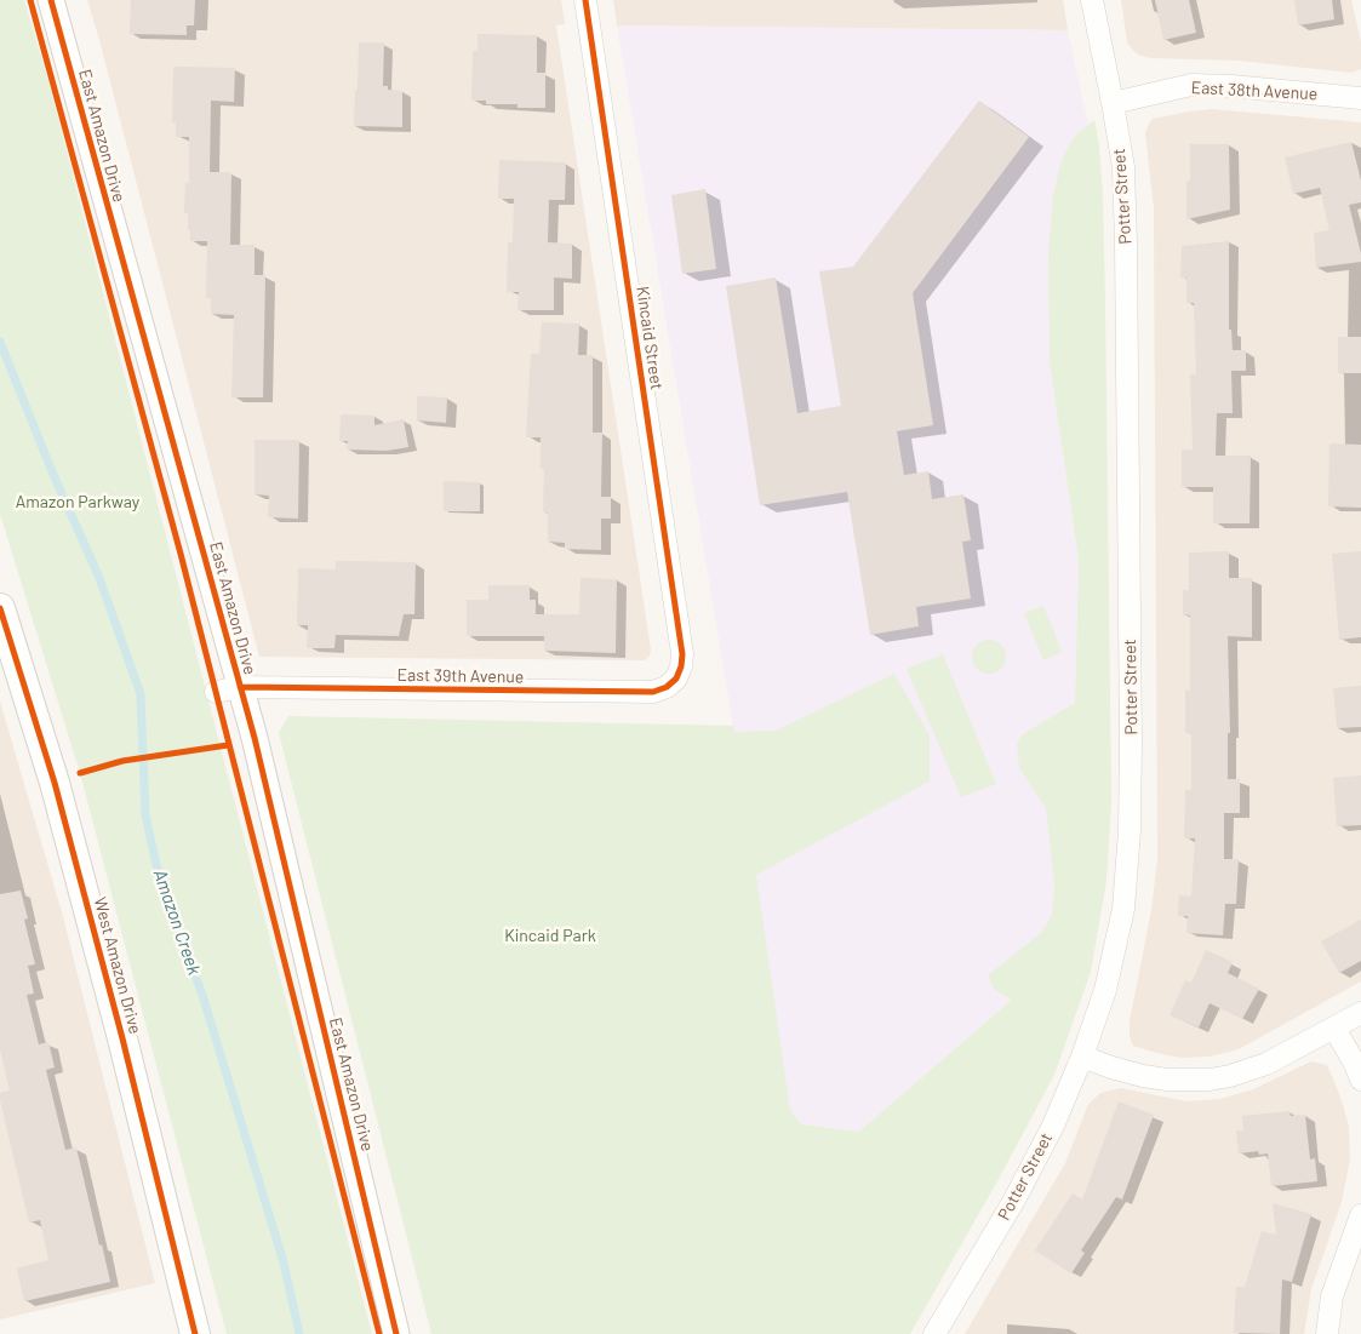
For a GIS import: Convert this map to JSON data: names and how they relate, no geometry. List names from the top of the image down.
{
  "streets": {
    "main road": ["West Amazon Drive"],
    "street": [
      "East 38th Avenue",
      "East Amazon Drive",
      "Potter Street",
      "Kincaid Street",
      "East 39th Avenue"
    ]
  },
  "crossings": [
    ["East 38th Avenue", "Potter Street"],
    ["East Amazon Drive", "East 39th Avenue"],
    ["Kincaid Street", "East 39th Avenue"]
  ],
  "water": ["Amazon Creek"],
  "parks": ["Amazon Parkway", "Kincaid Park"]
}
